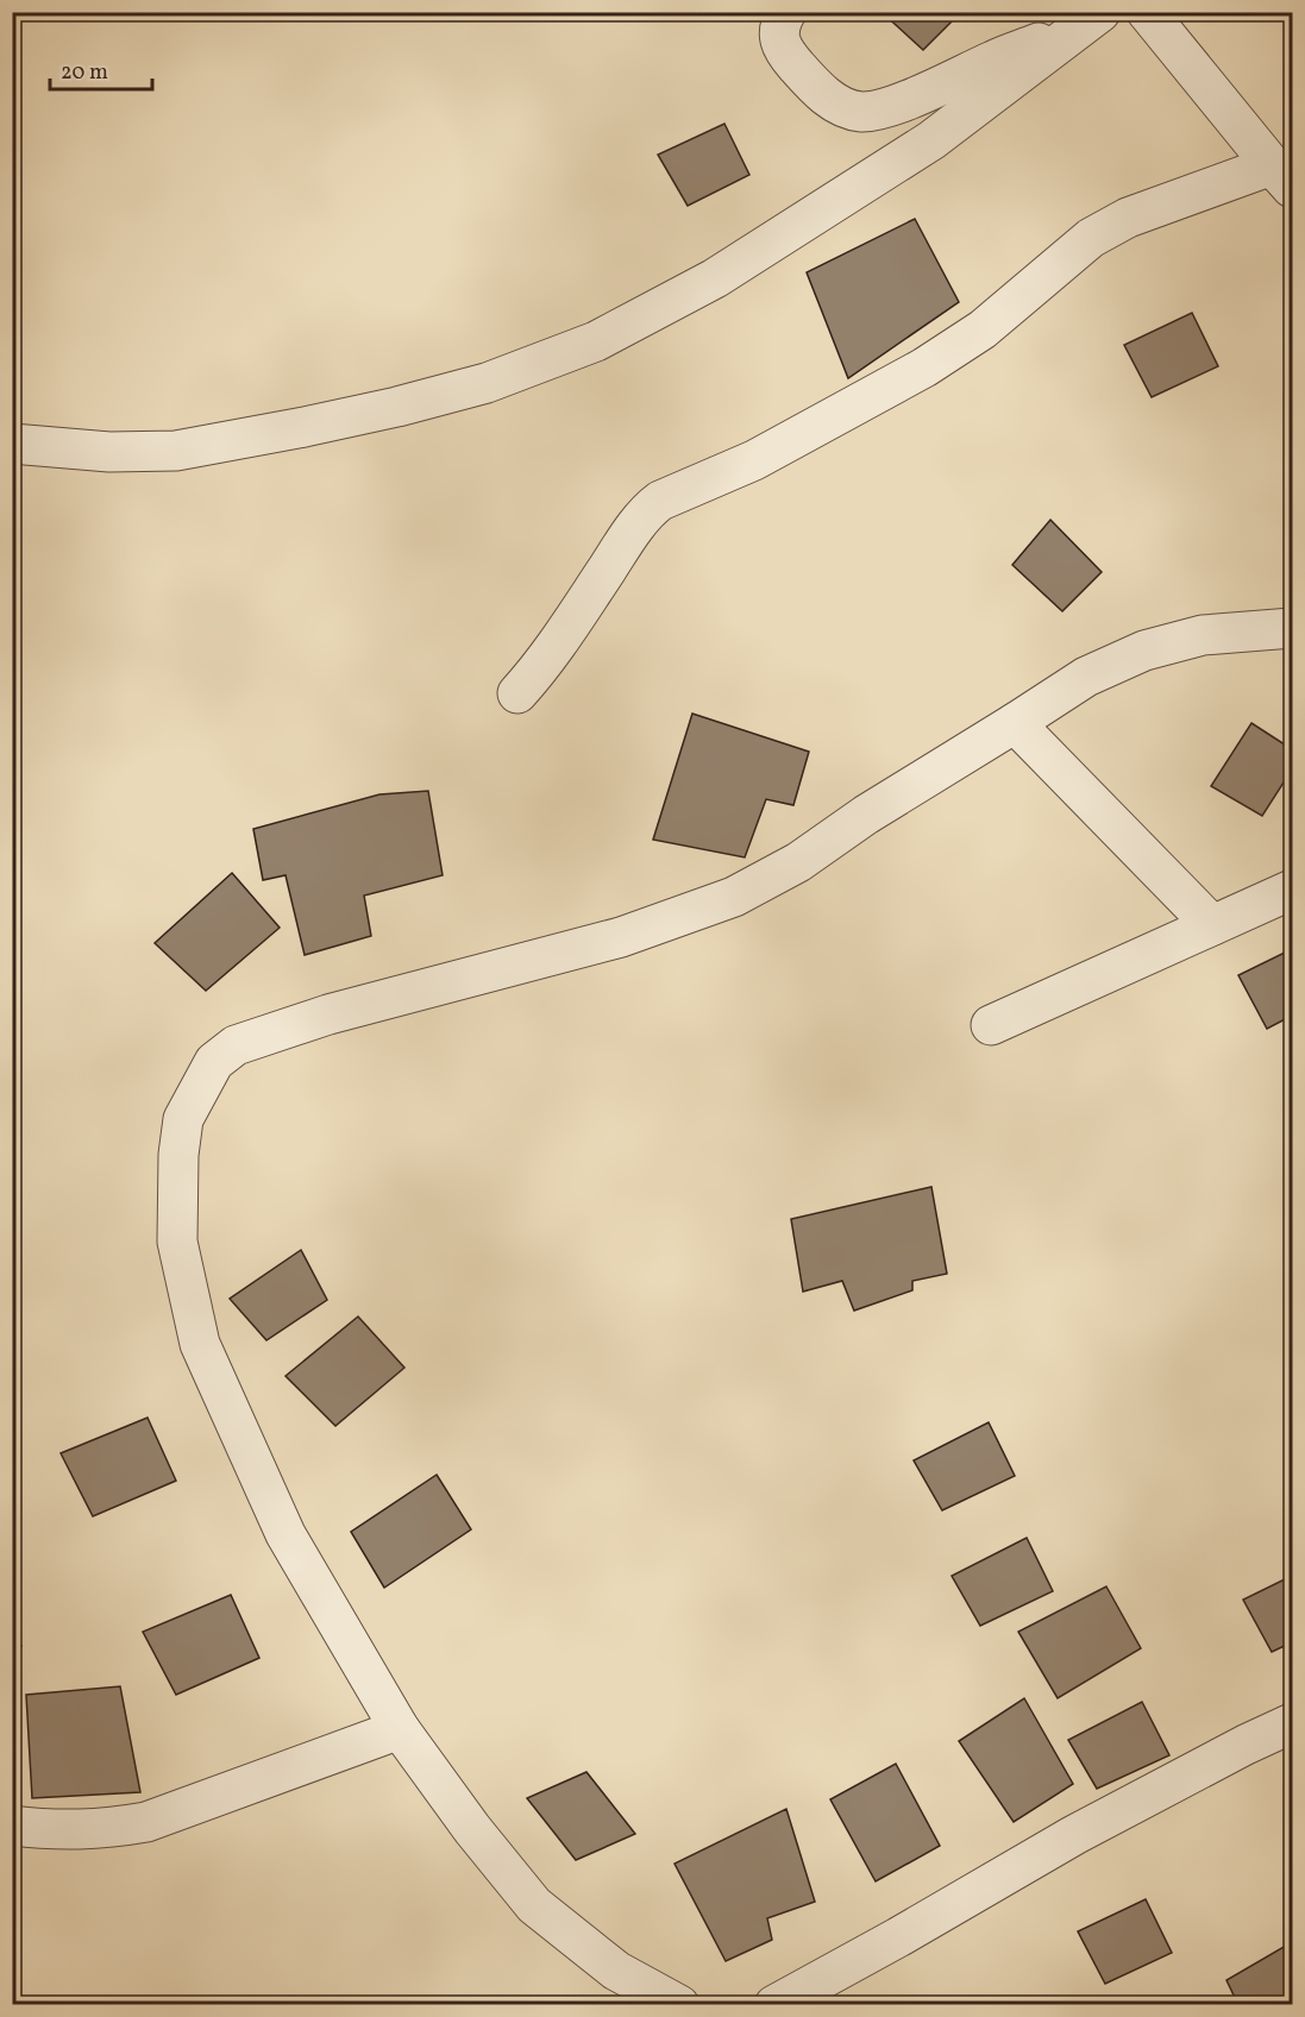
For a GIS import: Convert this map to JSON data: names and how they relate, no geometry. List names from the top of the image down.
{
  "scale_bar": "20 m"
}
